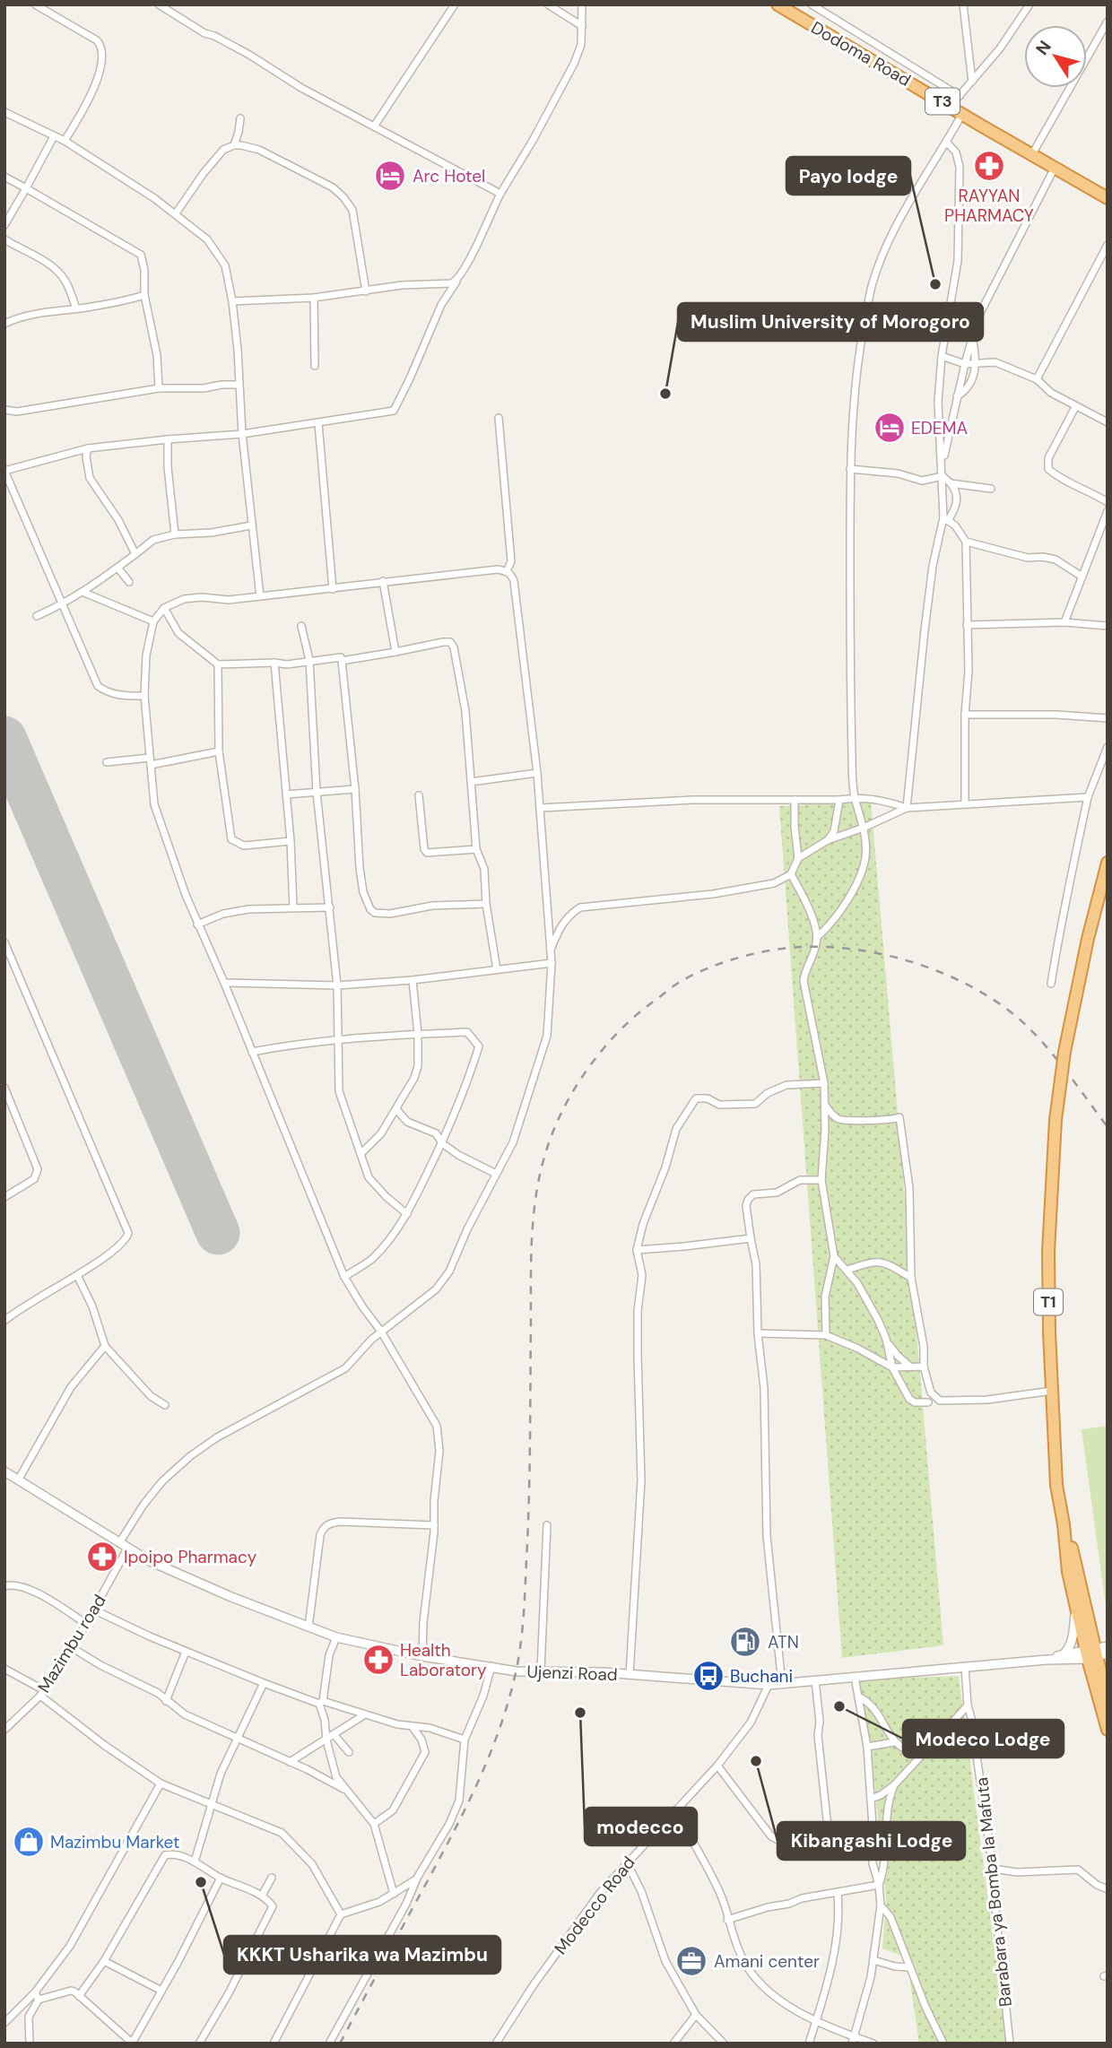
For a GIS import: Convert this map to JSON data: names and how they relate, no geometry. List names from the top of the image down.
{
  "streets": {
    "highway": ["Dodoma Road", "T3", "T1"],
    "street": [
      "Mazimbu road",
      "Ujenzi Road",
      "Barabara ya Bomba la Mafuta",
      "Modecco Road"
    ]
  },
  "crossings": [
    ["T1", "Ujenzi Road"],
    ["Mazimbu road", "Ujenzi Road"],
    ["Ujenzi Road", "Barabara ya Bomba la Mafuta"],
    ["Ujenzi Road", "Modecco Road"]
  ],
  "places": {
    "pharmacy": ["RAYYAN PHARMACY", "Ipoipo Pharmacy", "Health Laboratory"],
    "hotel": ["Arc Hotel", "EDEMA"],
    "other": [
      "Payo lodge",
      "Muslim University of Morogoro",
      "Modeco Lodge",
      "modecco",
      "Kibangashi Lodge",
      "KKKT Usharika wa Mazimbu"
    ],
    "fuel station": ["ATN"],
    "bus stop": ["Buchani"],
    "shop": ["Mazimbu Market"],
    "office": ["Amani center"]
  },
  "north": "top left"
}
